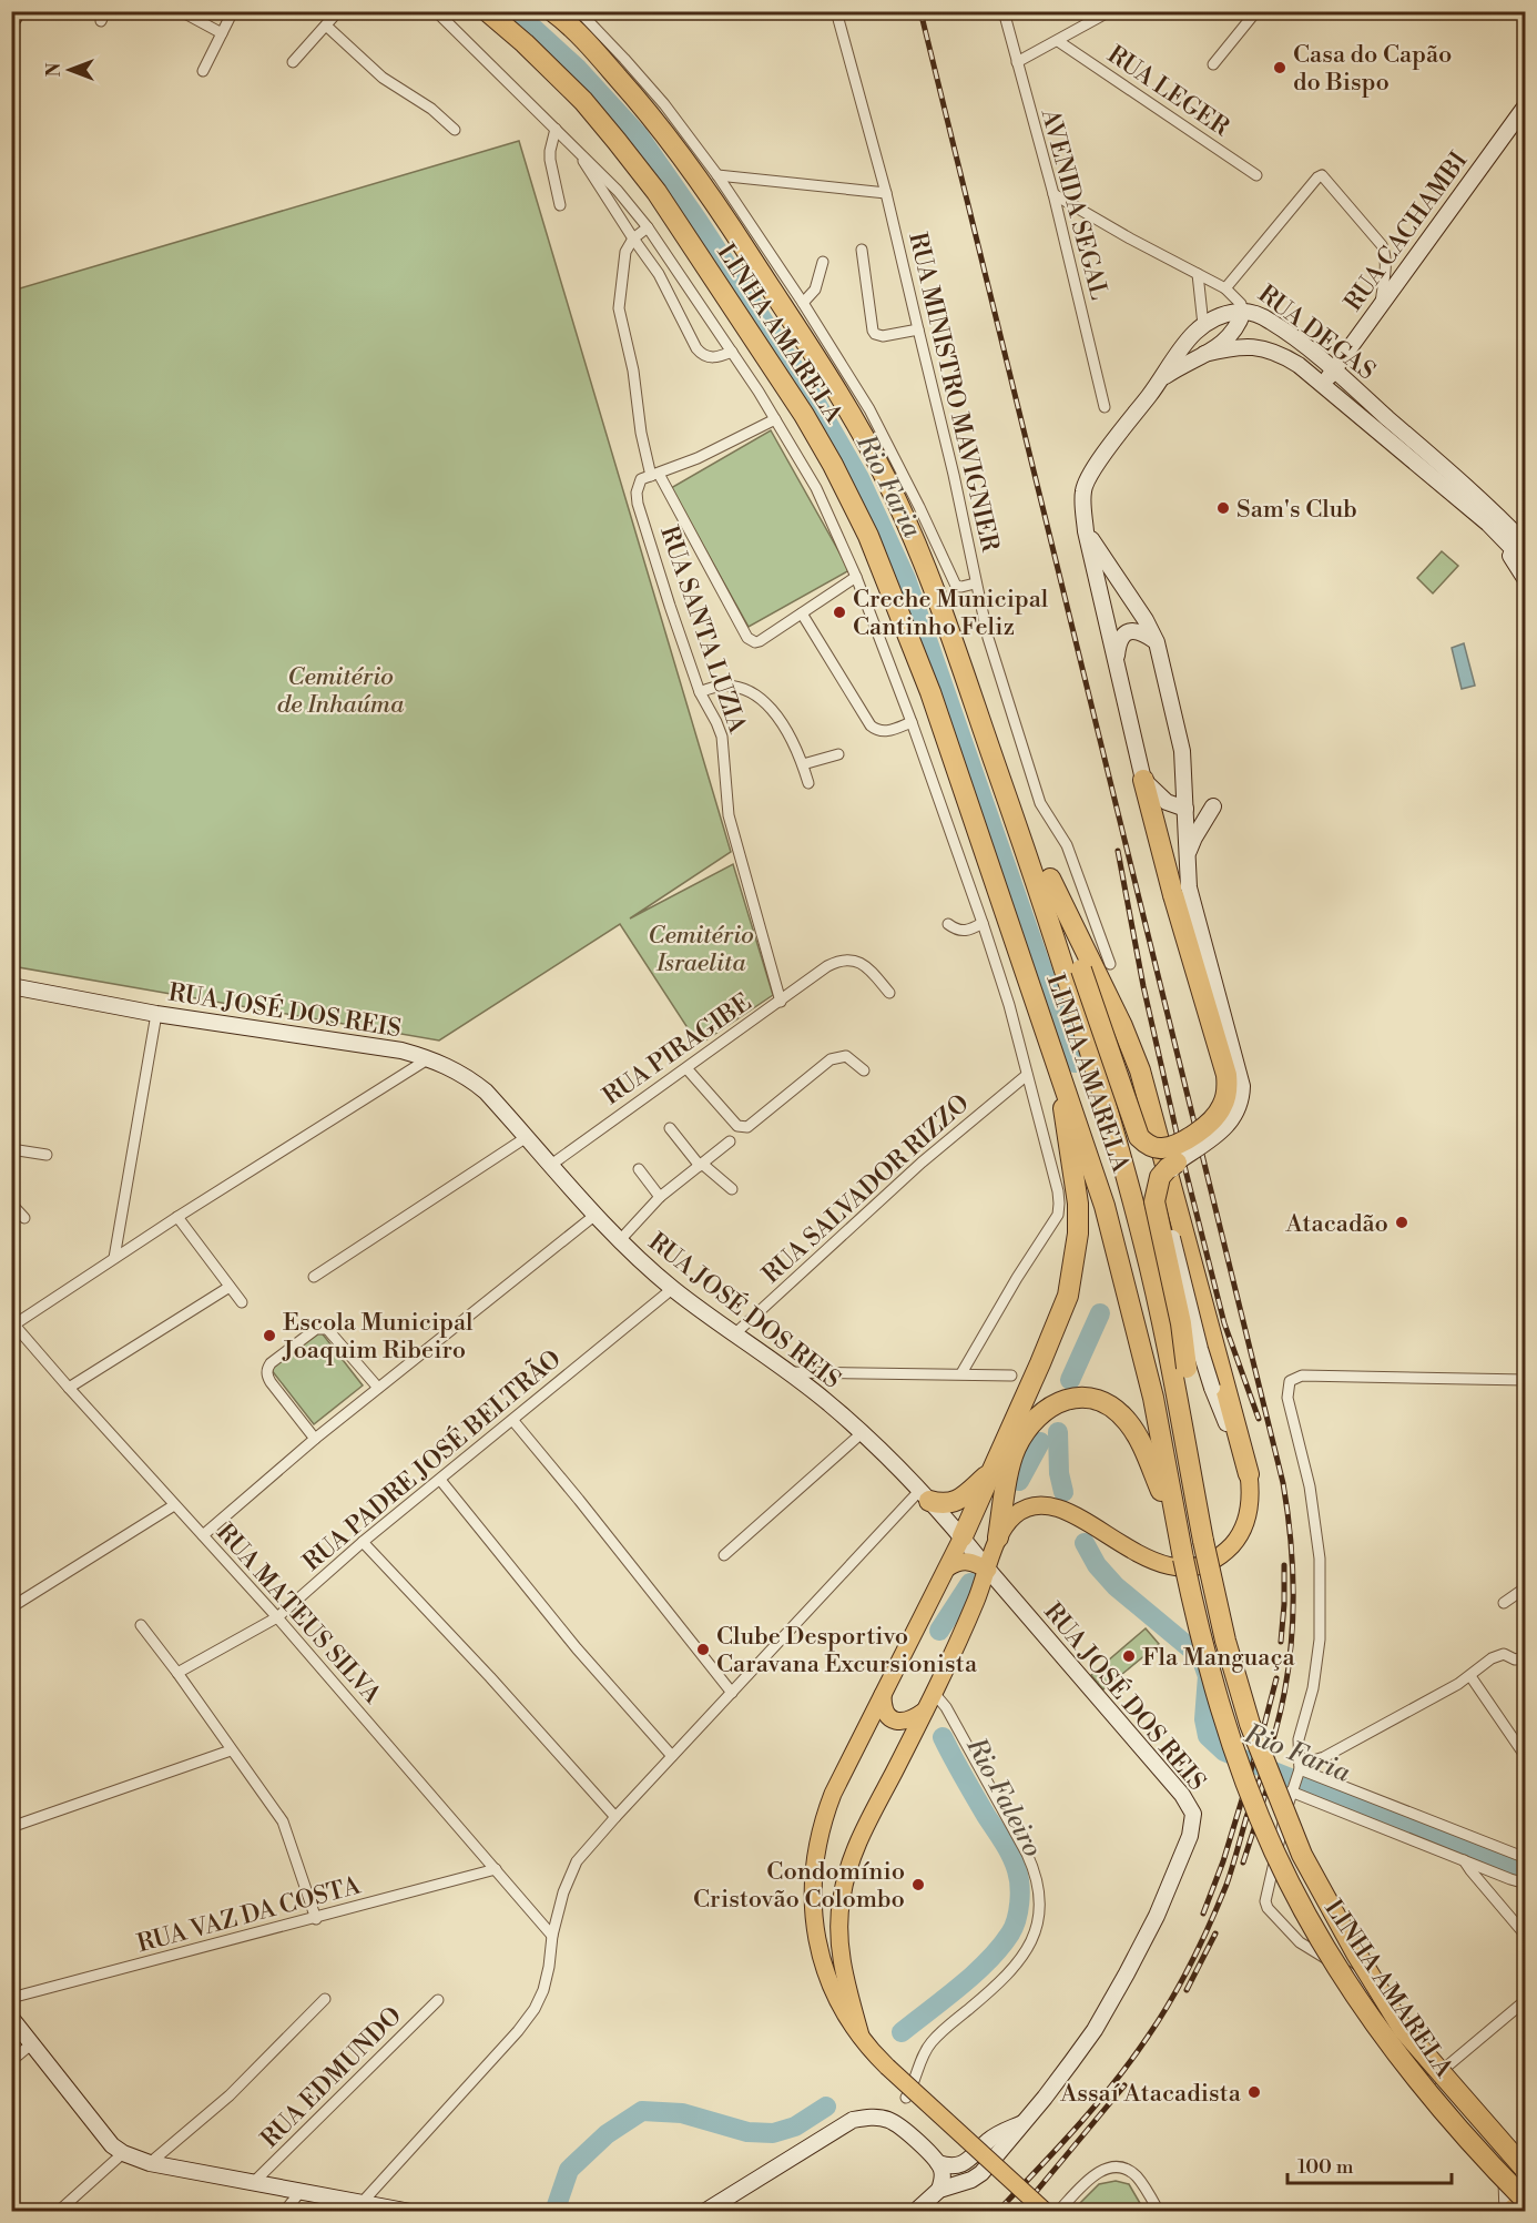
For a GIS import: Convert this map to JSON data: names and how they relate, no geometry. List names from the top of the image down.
{
  "streets": {
    "highway": ["LINHA AMARELA"],
    "street": [
      "RUA LEGER",
      "AVENIDA SEGAL",
      "RUA CACHAMBI",
      "RUA DEGAS",
      "RUA MINISTRO MAVIGNIER",
      "RUA SANTA LUZIA",
      "RUA JOSÉ DOS REIS",
      "RUA PIRAGIBE",
      "RUA SALVADOR RIZZO",
      "RUA PADRE JOSÉ BELTRÃO",
      "RUA MATEUS SILVA",
      "RUA VAZ DA COSTA",
      "RUA EDMUNDO"
    ]
  },
  "crossings": [
    ["AVENIDA SEGAL", "RUA DEGAS"],
    ["RUA CACHAMBI", "RUA DEGAS"],
    ["RUA SANTA LUZIA", "RUA PIRAGIBE"],
    ["RUA JOSÉ DOS REIS", "RUA PIRAGIBE"],
    ["RUA JOSÉ DOS REIS", "RUA SALVADOR RIZZO"],
    ["RUA JOSÉ DOS REIS", "RUA PADRE JOSÉ BELTRÃO"],
    ["RUA PADRE JOSÉ BELTRÃO", "RUA MATEUS SILVA"],
    ["RUA MATEUS SILVA", "RUA VAZ DA COSTA"]
  ],
  "water": ["Rio Faria", "Rio Faleiro"],
  "parks": ["Cemitério de Inhaúma", "Cemitério Israelita"],
  "places": [
    "Casa do Capão do Bispo",
    "Sam's Club",
    "Creche Municipal Cantinho Feliz",
    "Atacadão",
    "Escola Municipal Joaquim Ribeiro",
    "Clube Desportivo Caravana Excursionista",
    "Fla Manguaça",
    "Condomínio Cristovão Colombo",
    "Assaí Atacadista"
  ],
  "scale_bar": "100 m",
  "north": "left"
}
